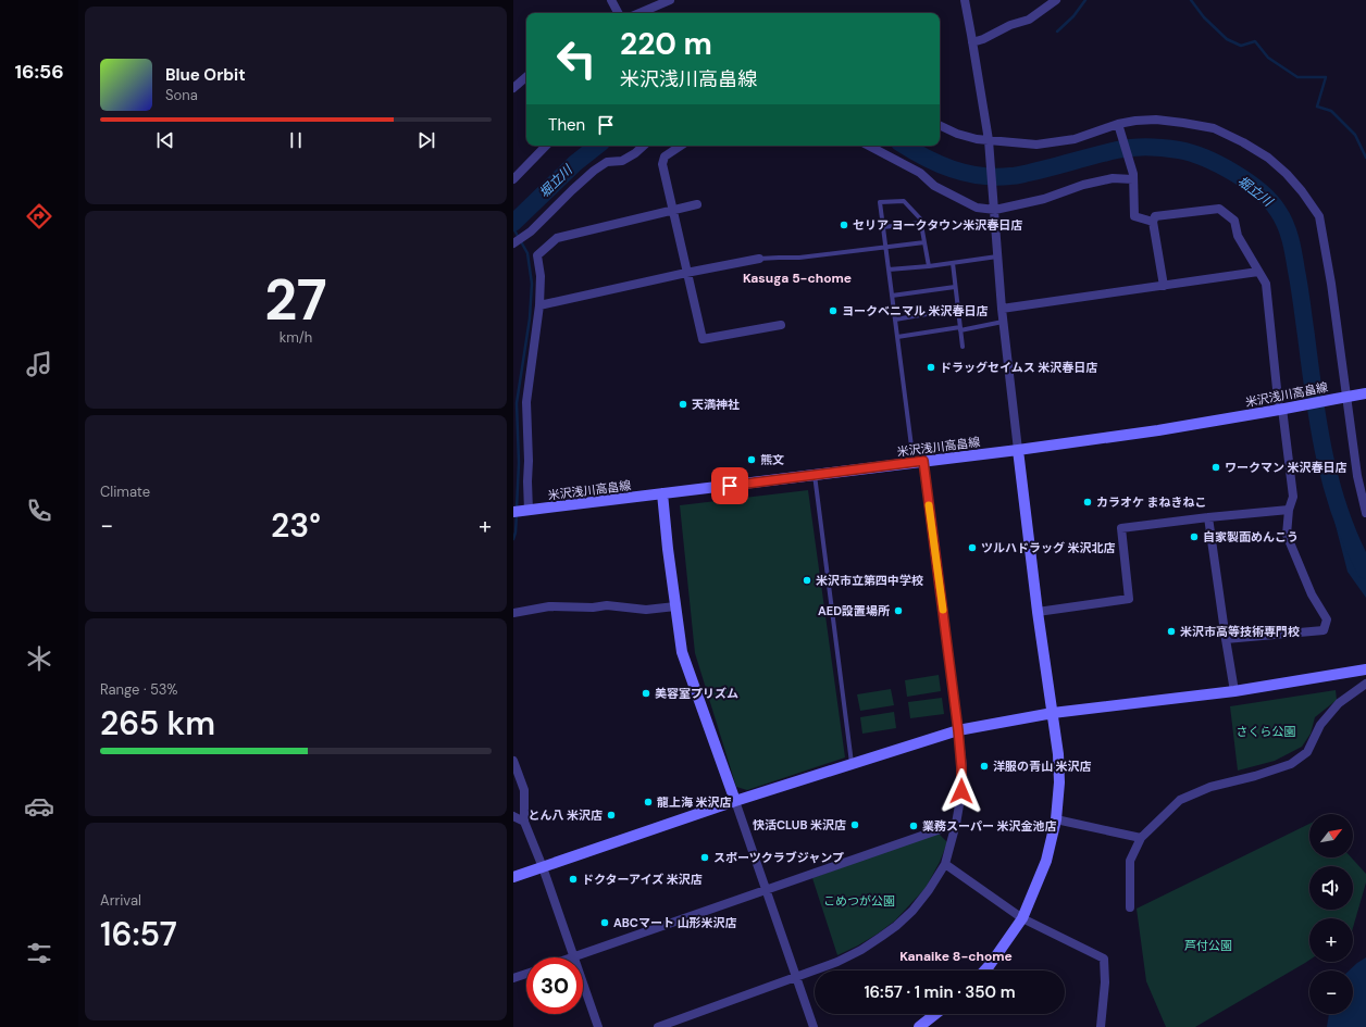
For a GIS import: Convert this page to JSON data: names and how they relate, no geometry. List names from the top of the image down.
{
  "streets": {
    "street": ["米沢浅川高畠線"]
  },
  "districts": ["Kasuga 5-chome", "Kanaike 8-chome"],
  "water": ["堀立川"],
  "parks": ["さくら公園", "こめつが公園", "芦付公園"],
  "places": [
    "セリア ヨークタウン米沢春日店",
    "ヨークベニマル 米沢春日店",
    "ドラッグセイムス 米沢春日店",
    "天満神社",
    "熊文",
    "ワークマン 米沢春日店",
    "カラオケ まねきねこ",
    "自家製面めんこう",
    "ツルハドラッグ 米沢北店",
    "米沢市立第四中学校",
    "AED設置場所",
    "米沢市高等技術専門校",
    "美容室プリズム",
    "洋服の青山 米沢店",
    "龍上海 米沢店",
    "とん八 米沢店",
    "快活CLUB 米沢店",
    "業務スーパー 米沢金池店",
    "スポーツクラブジャンプ",
    "ドクターアイズ 米沢店",
    "ABCマート 山形米沢店"
  ],
  "north": "top right",
  "page": {
    "tabs": "16:56",
    "turn": ["220 m", "米沢浅川高畠線"],
    "song": ["Blue Orbit", "Sona"],
    "then": "Then",
    "tile": [
      ["27", "km/h"],
      "Climate",
      ["Range · 53%", "265 km"],
      ["Arrival", "16:57"]
    ],
    "heat": ["−", "23°", "+"],
    "map_buttons": ["+", "−"],
    "limit": "30",
    "trip": "16:57 · 1 min · 350 m"
  }
}
